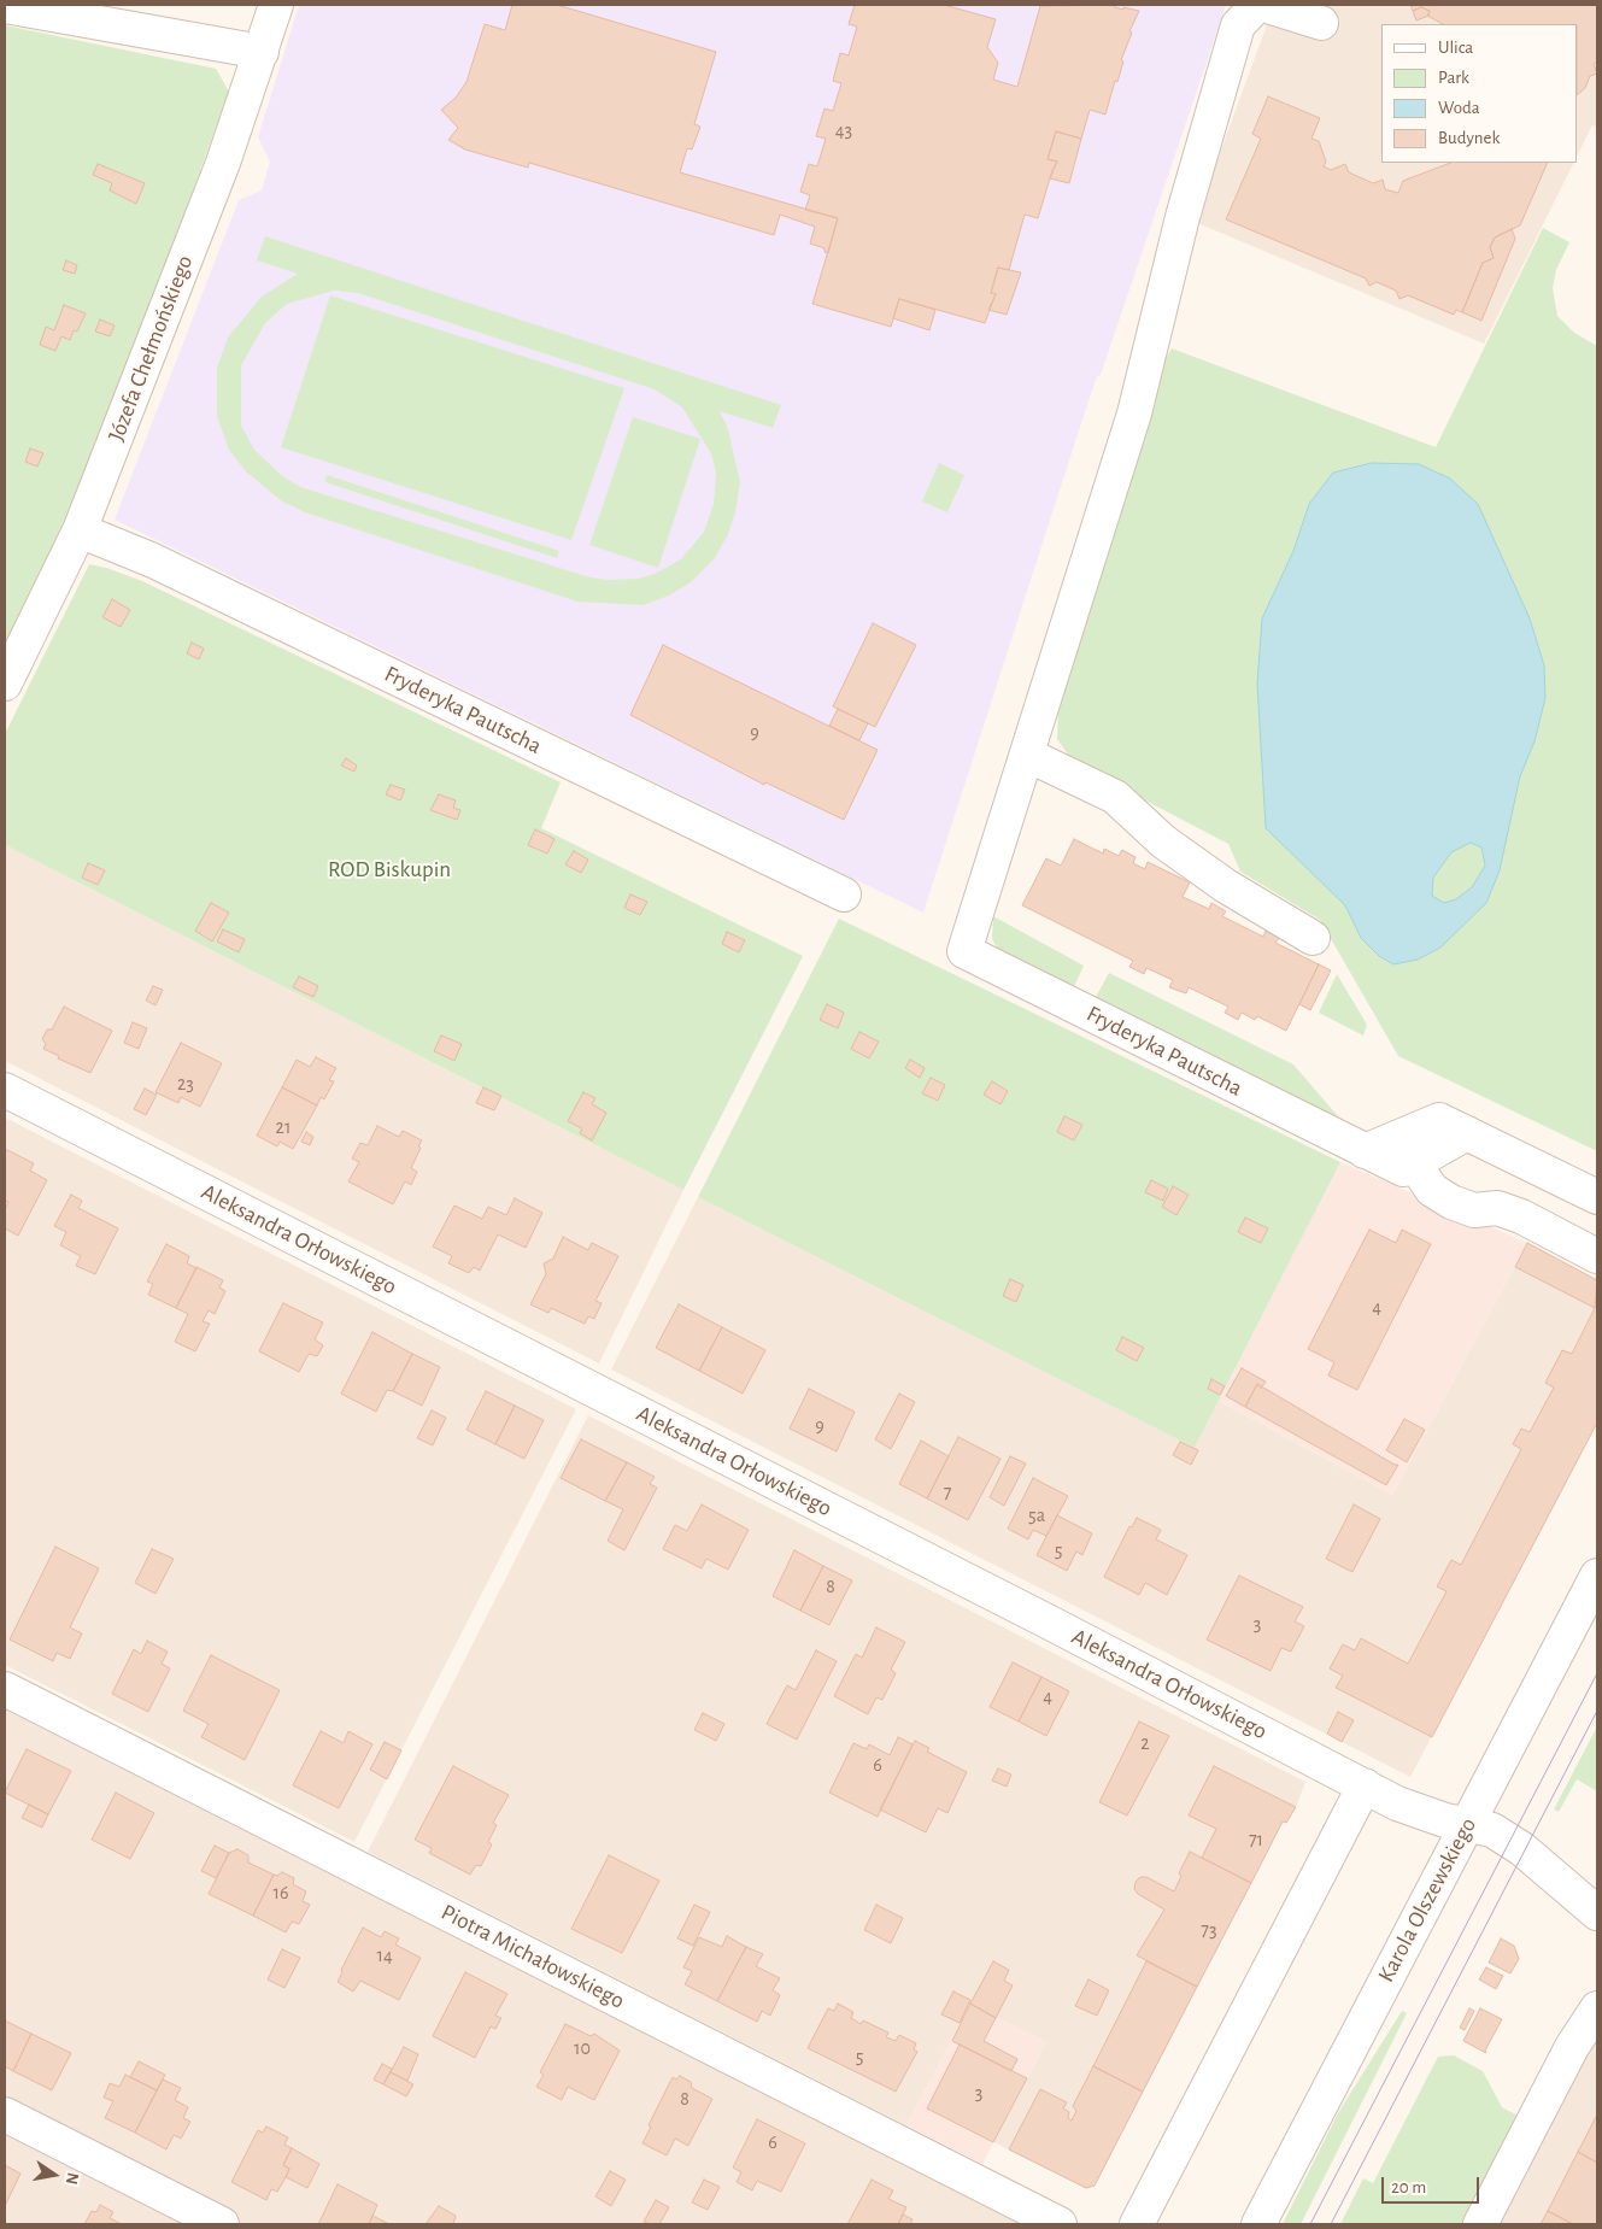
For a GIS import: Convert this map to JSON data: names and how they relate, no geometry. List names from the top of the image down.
{
  "streets": {
    "street": [
      "Józefa Chełmońskiego",
      "Fryderyka Pautscha",
      "Aleksandra Orłowskiego",
      "Karola Olszewskiego",
      "Piotra Michałowskiego"
    ]
  },
  "crossings": [
    ["Józefa Chełmońskiego", "Fryderyka Pautscha"],
    ["Aleksandra Orłowskiego", "Karola Olszewskiego"]
  ],
  "parks": ["ROD Biskupin"],
  "house_numbers": [
    "43",
    "9",
    "23",
    "21",
    "4",
    "9",
    "7",
    "5a",
    "5",
    "8",
    "3",
    "4",
    "2",
    "6",
    "71",
    "16",
    "73",
    "14",
    "10",
    "5",
    "3",
    "8",
    "6"
  ],
  "legend": [
    "Ulica",
    "Park",
    "Woda",
    "Budynek"
  ],
  "scale_bar": "20 m",
  "north": "right"
}
